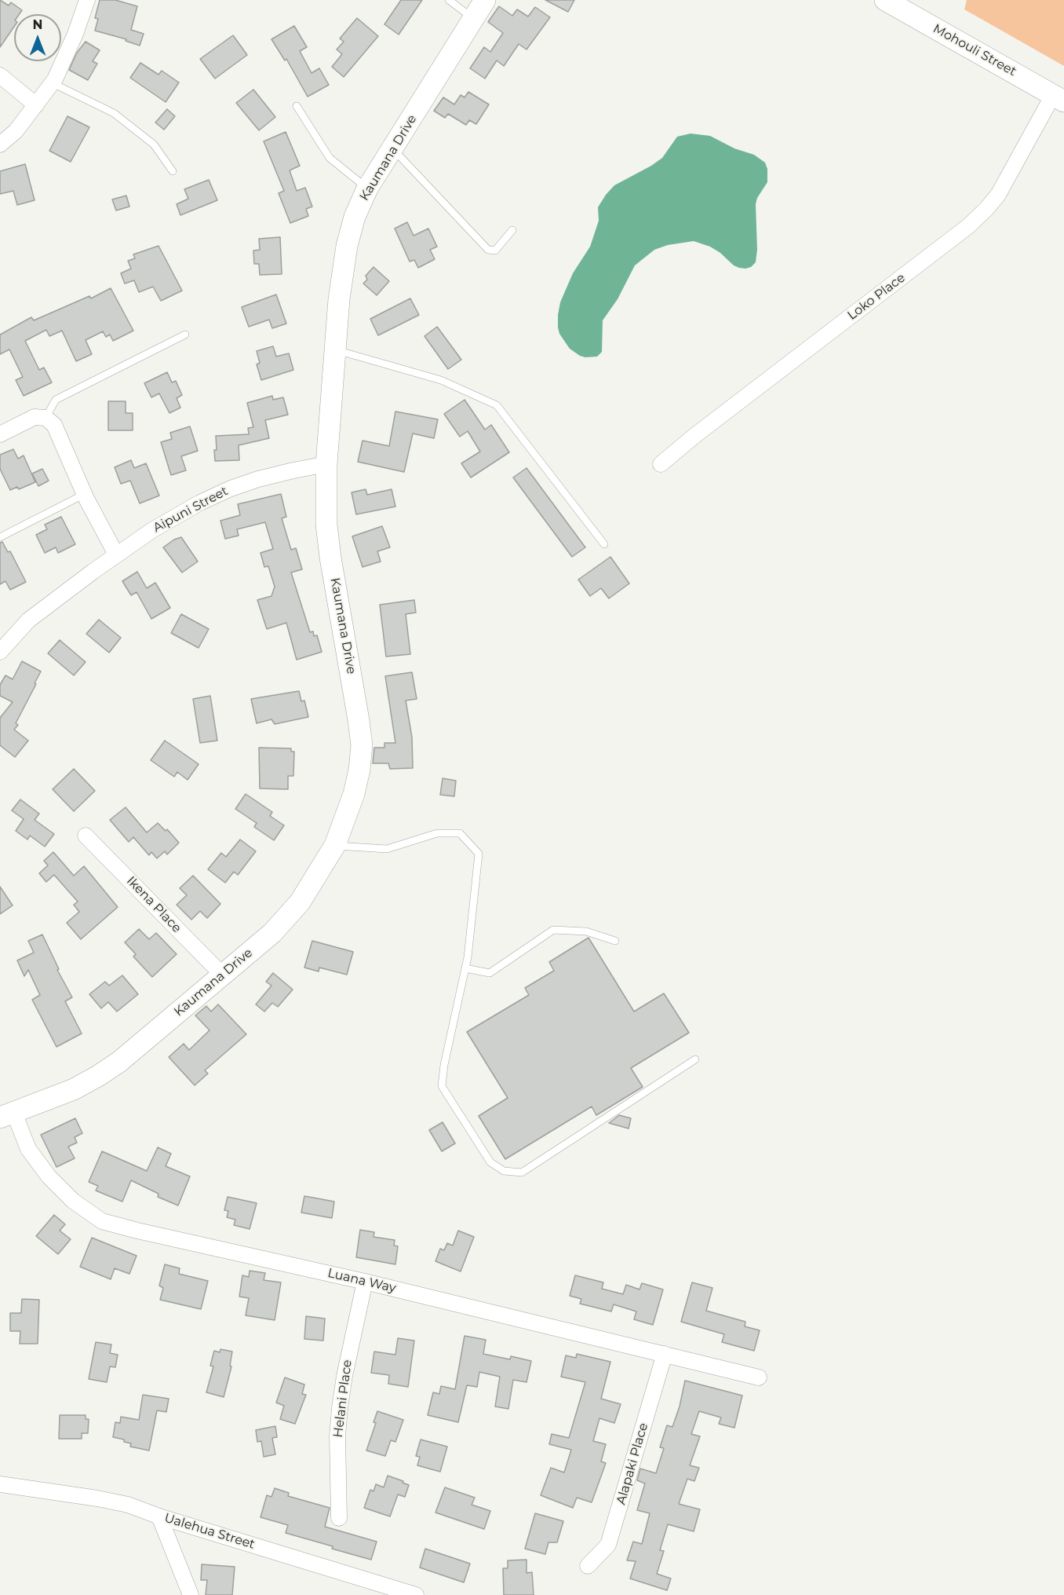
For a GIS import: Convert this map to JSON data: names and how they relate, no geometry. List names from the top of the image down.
{
  "streets": {
    "street": [
      "Mohouli Street",
      "Kaumana Drive",
      "Loko Place",
      "Aipuni Street",
      "Ikena Place",
      "Luana Way",
      "Helani Place",
      "Alapaki Place",
      "Ualehua Street"
    ]
  },
  "crossings": [
    ["Mohouli Street", "Loko Place"],
    ["Kaumana Drive", "Aipuni Street"],
    ["Kaumana Drive", "Ikena Place"],
    ["Kaumana Drive", "Luana Way"],
    ["Luana Way", "Helani Place"],
    ["Luana Way", "Alapaki Place"]
  ],
  "north": "top"
}
